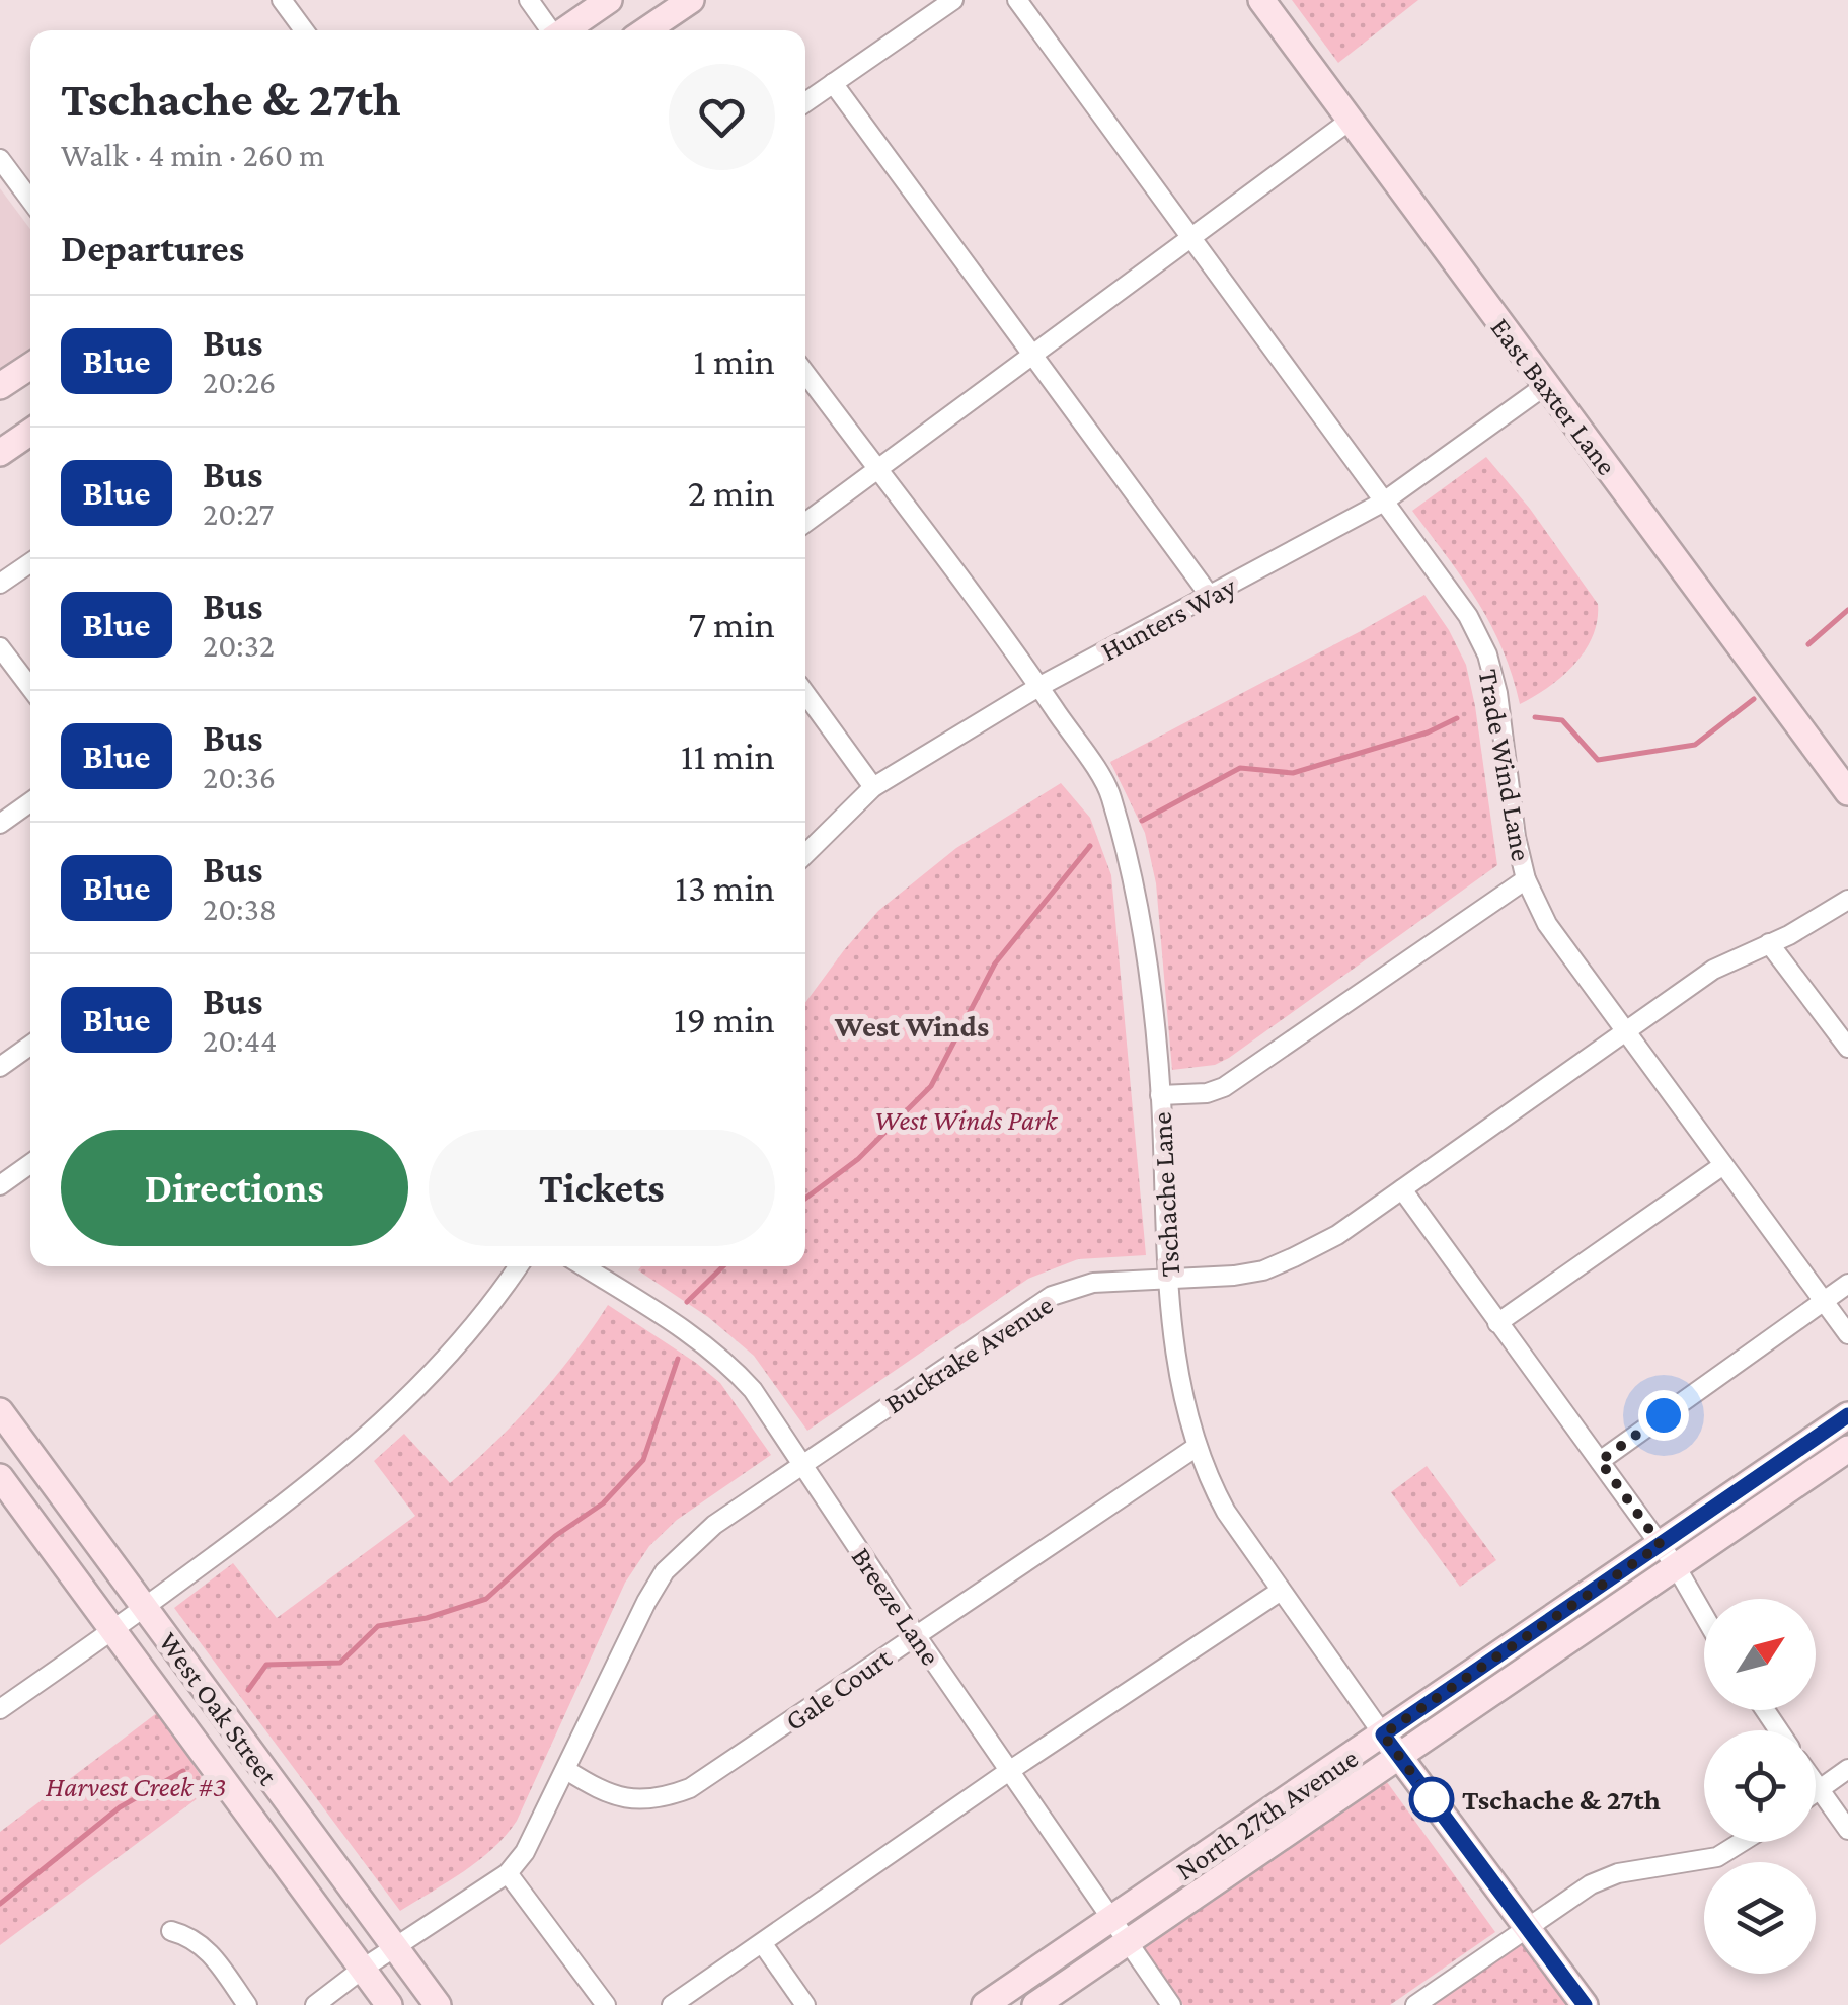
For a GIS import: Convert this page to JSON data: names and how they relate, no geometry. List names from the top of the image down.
{
  "streets": {
    "main road": [
      "East Baxter Lane",
      "Tschache Lane",
      "West Oak Street",
      "North 27th Avenue"
    ],
    "street": [
      "Hunters Way",
      "Trade Wind Lane",
      "Buckrake Avenue",
      "Breeze Lane",
      "Gale Court"
    ]
  },
  "crossings": [
    ["East Baxter Lane", "Hunters Way"],
    ["Hunters Way", "Trade Wind Lane"],
    ["Hunters Way", "Tschache Lane"],
    ["Trade Wind Lane", "Buckrake Avenue"],
    ["Tschache Lane", "Buckrake Avenue"],
    ["Tschache Lane", "Gale Court"],
    ["Tschache Lane", "North 27th Avenue"],
    ["Buckrake Avenue", "Breeze Lane"],
    ["Buckrake Avenue", "Gale Court"],
    ["Buckrake Avenue", "West Oak Street"],
    ["Breeze Lane", "Gale Court"],
    ["Breeze Lane", "North 27th Avenue"]
  ],
  "districts": ["West Winds"],
  "parks": ["West Winds Park", "Harvest Creek #3"],
  "places": ["Tschache & 27th"],
  "lines": ["bus line Blue"],
  "north": "top right",
  "page": {
    "heading": [
      ["Tschache & 27th", "Walk · 4 min · 260 m"],
      "Departures"
    ],
    "list": [
      {
        "mark": "Blue",
        "name": "Bus",
        "note": "20:26",
        "value": "1 min"
      },
      {
        "mark": "Blue",
        "name": "Bus",
        "note": "20:27",
        "value": "2 min"
      },
      {
        "mark": "Blue",
        "name": "Bus",
        "note": "20:32",
        "value": "7 min"
      },
      {
        "mark": "Blue",
        "name": "Bus",
        "note": "20:36",
        "value": "11 min"
      },
      {
        "mark": "Blue",
        "name": "Bus",
        "note": "20:38",
        "value": "13 min"
      },
      {
        "mark": "Blue",
        "name": "Bus",
        "note": "20:44",
        "value": "19 min"
      }
    ],
    "buttons": ["Directions", "Tickets"]
  }
}
